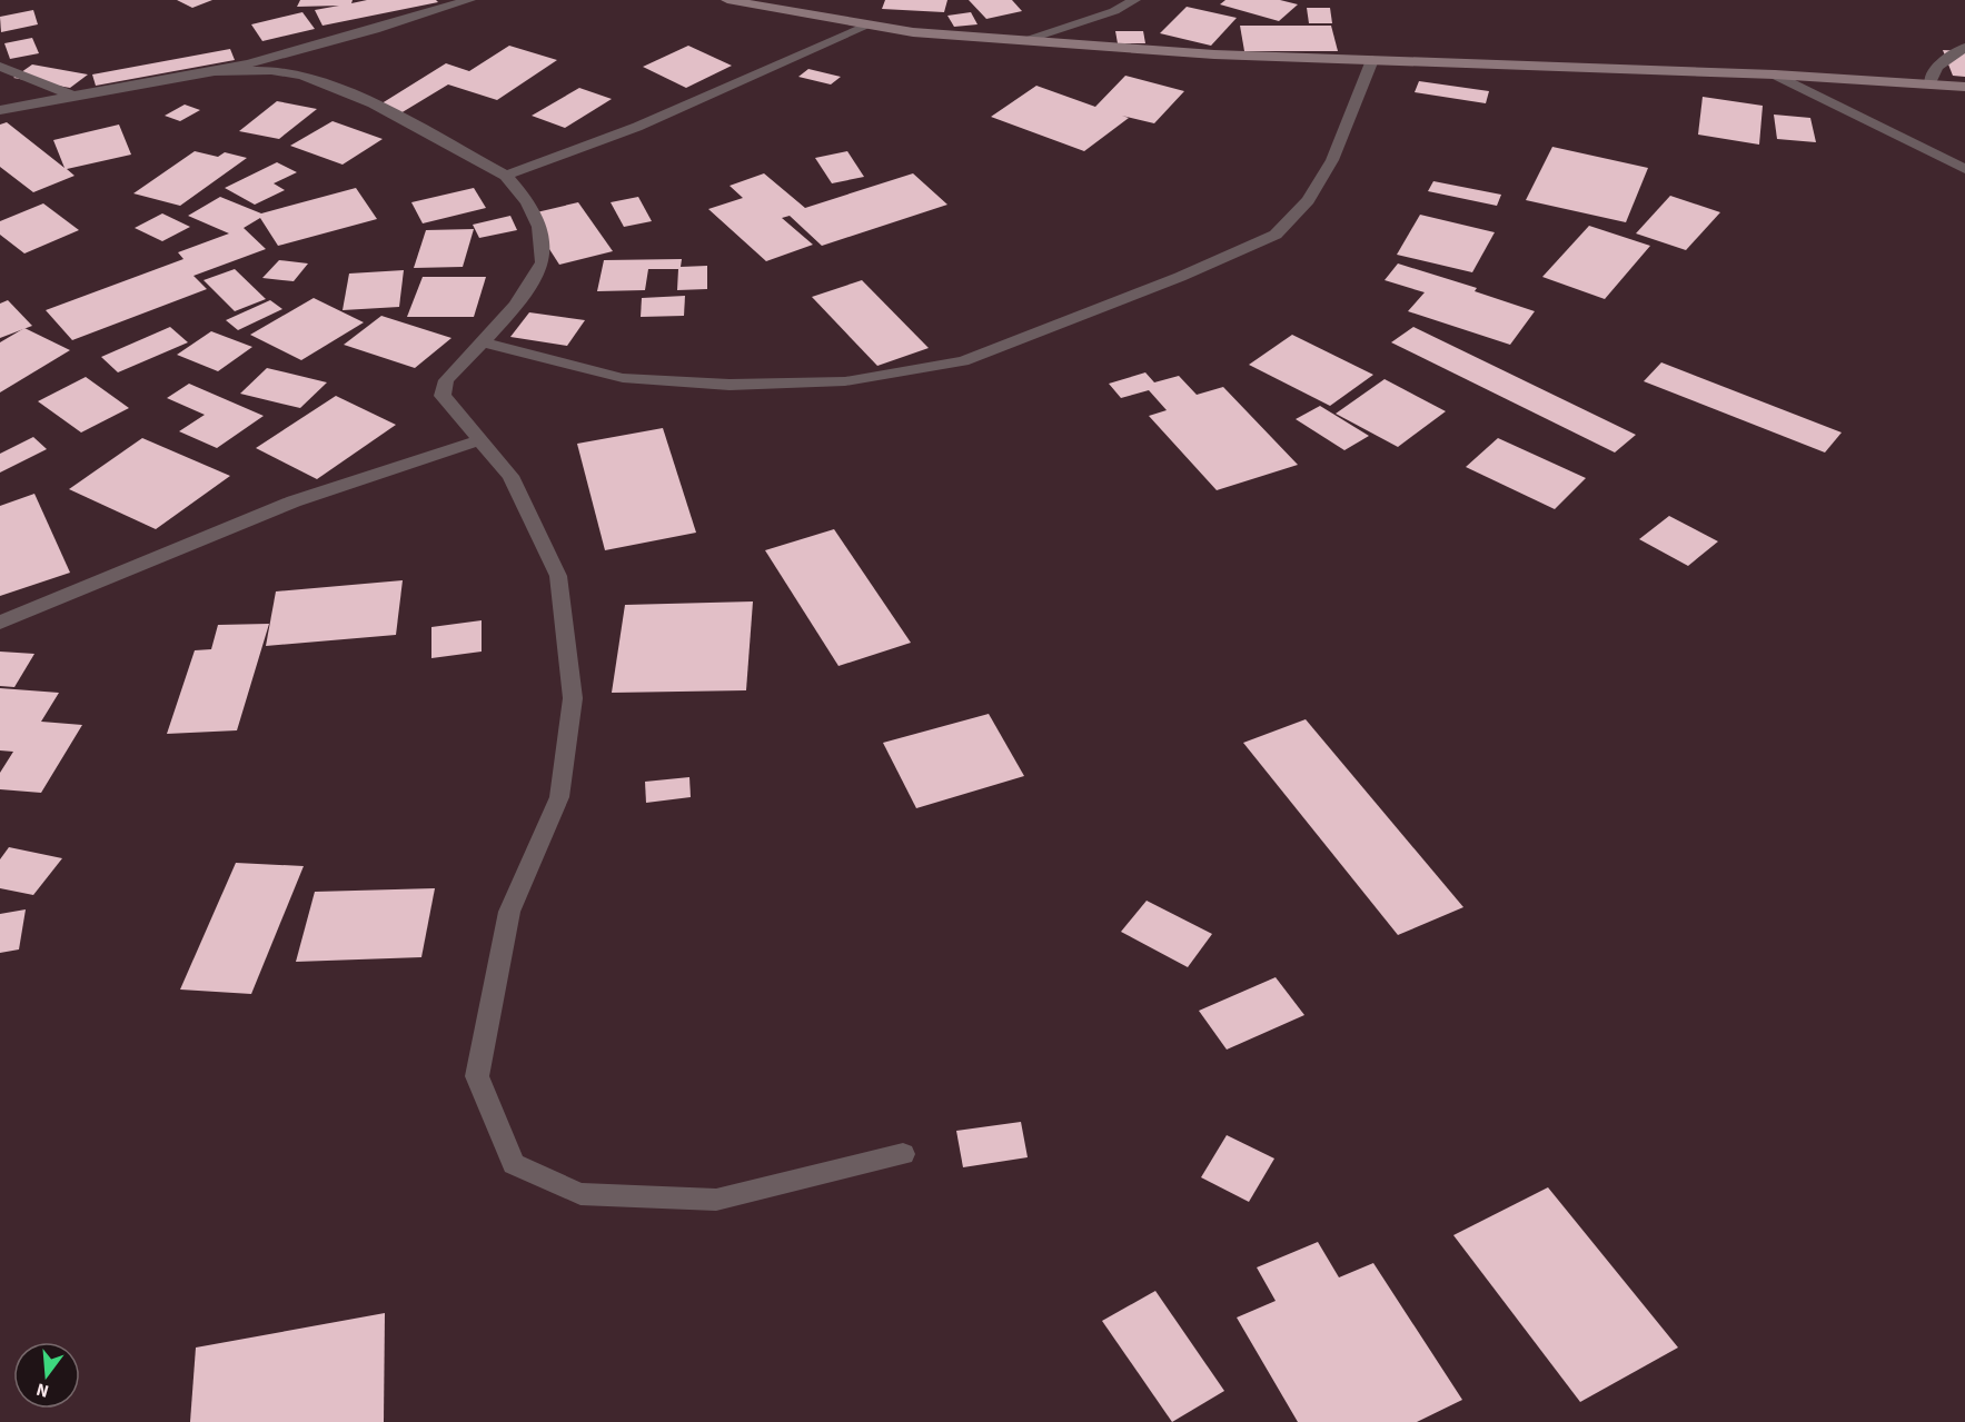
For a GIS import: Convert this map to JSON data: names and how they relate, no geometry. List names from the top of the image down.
{
  "north": "bottom"
}
